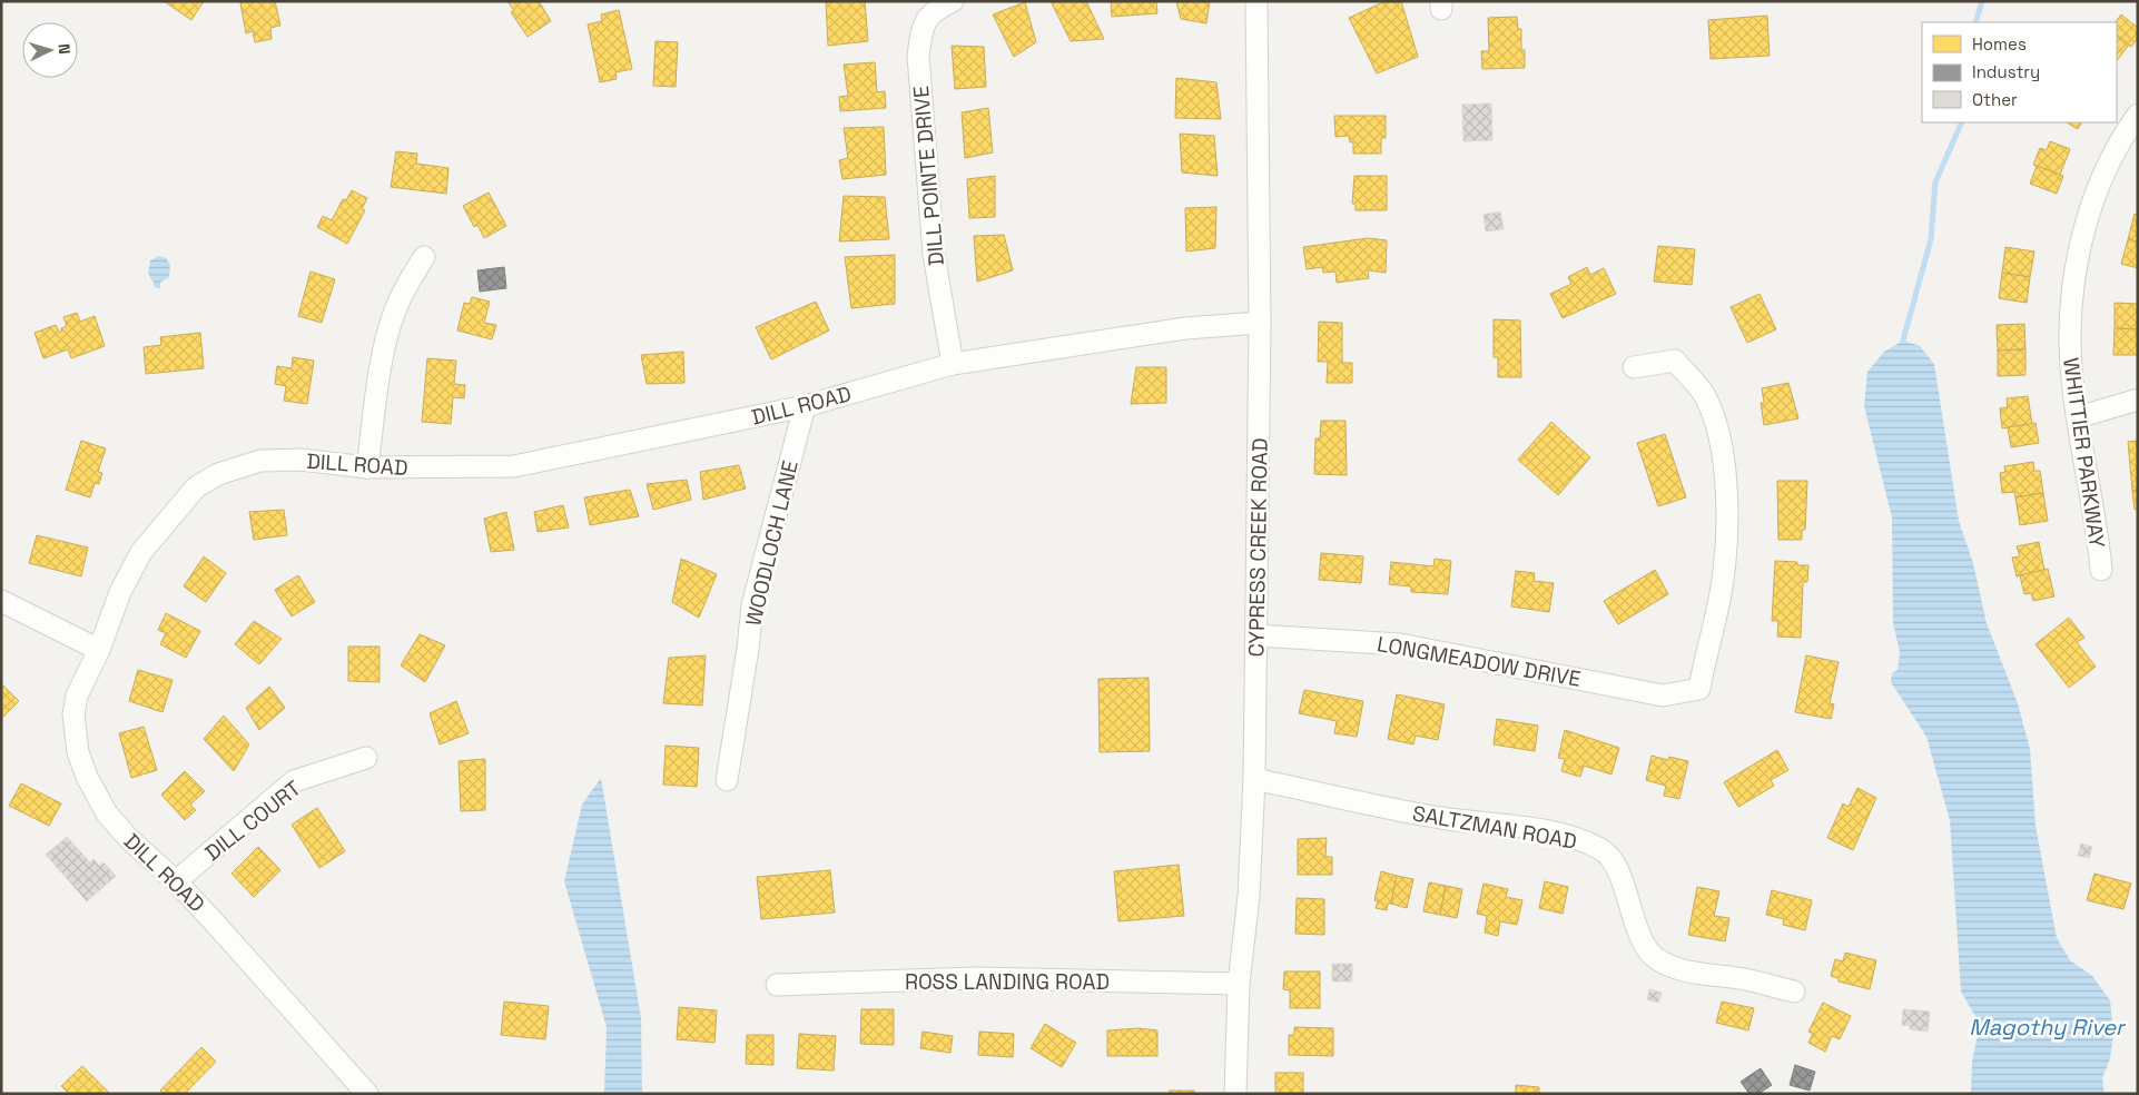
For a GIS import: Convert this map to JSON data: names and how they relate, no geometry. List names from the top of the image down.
{
  "streets": {
    "street": [
      "DILL POINTE DRIVE",
      "DILL ROAD",
      "WHITTIER PARKWAY",
      "WOODLOCH LANE",
      "CYPRESS CREEK ROAD",
      "LONGMEADOW DRIVE",
      "DILL COURT",
      "SALTZMAN ROAD",
      "ROSS LANDING ROAD"
    ]
  },
  "crossings": [
    ["DILL POINTE DRIVE", "DILL ROAD"],
    ["DILL ROAD", "WOODLOCH LANE"],
    ["DILL ROAD", "CYPRESS CREEK ROAD"],
    ["DILL ROAD", "DILL COURT"],
    ["CYPRESS CREEK ROAD", "LONGMEADOW DRIVE"],
    ["CYPRESS CREEK ROAD", "SALTZMAN ROAD"],
    ["CYPRESS CREEK ROAD", "ROSS LANDING ROAD"]
  ],
  "water": ["Magothy River"],
  "legend": ["Homes", "Industry", "Other"],
  "north": "right"
}
